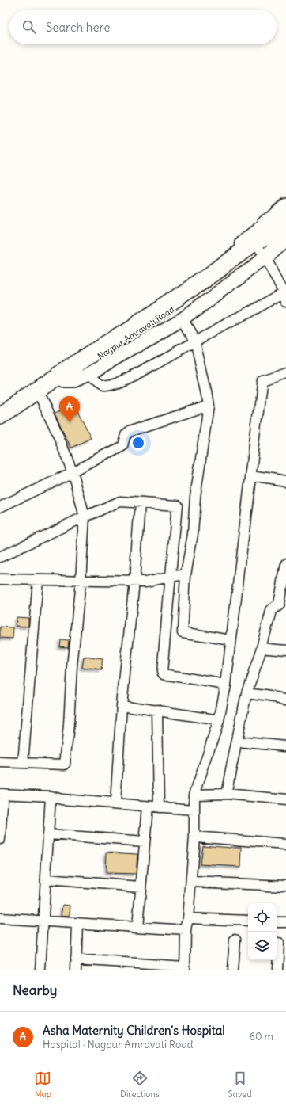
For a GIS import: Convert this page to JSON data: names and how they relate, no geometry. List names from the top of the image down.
{
  "streets": {
    "highway": ["Nagpur Amravati Road"]
  },
  "page": {
    "search": "Search here",
    "pins": "A",
    "heading": "Nearby",
    "list": [
      {
        "mark": "A",
        "name": "Asha Maternity Children's Hospital",
        "note": "Hospital · Nagpur Amravati Road",
        "value": "60 m"
      }
    ],
    "nav": ["Map", "Directions", "Saved"]
  }
}
